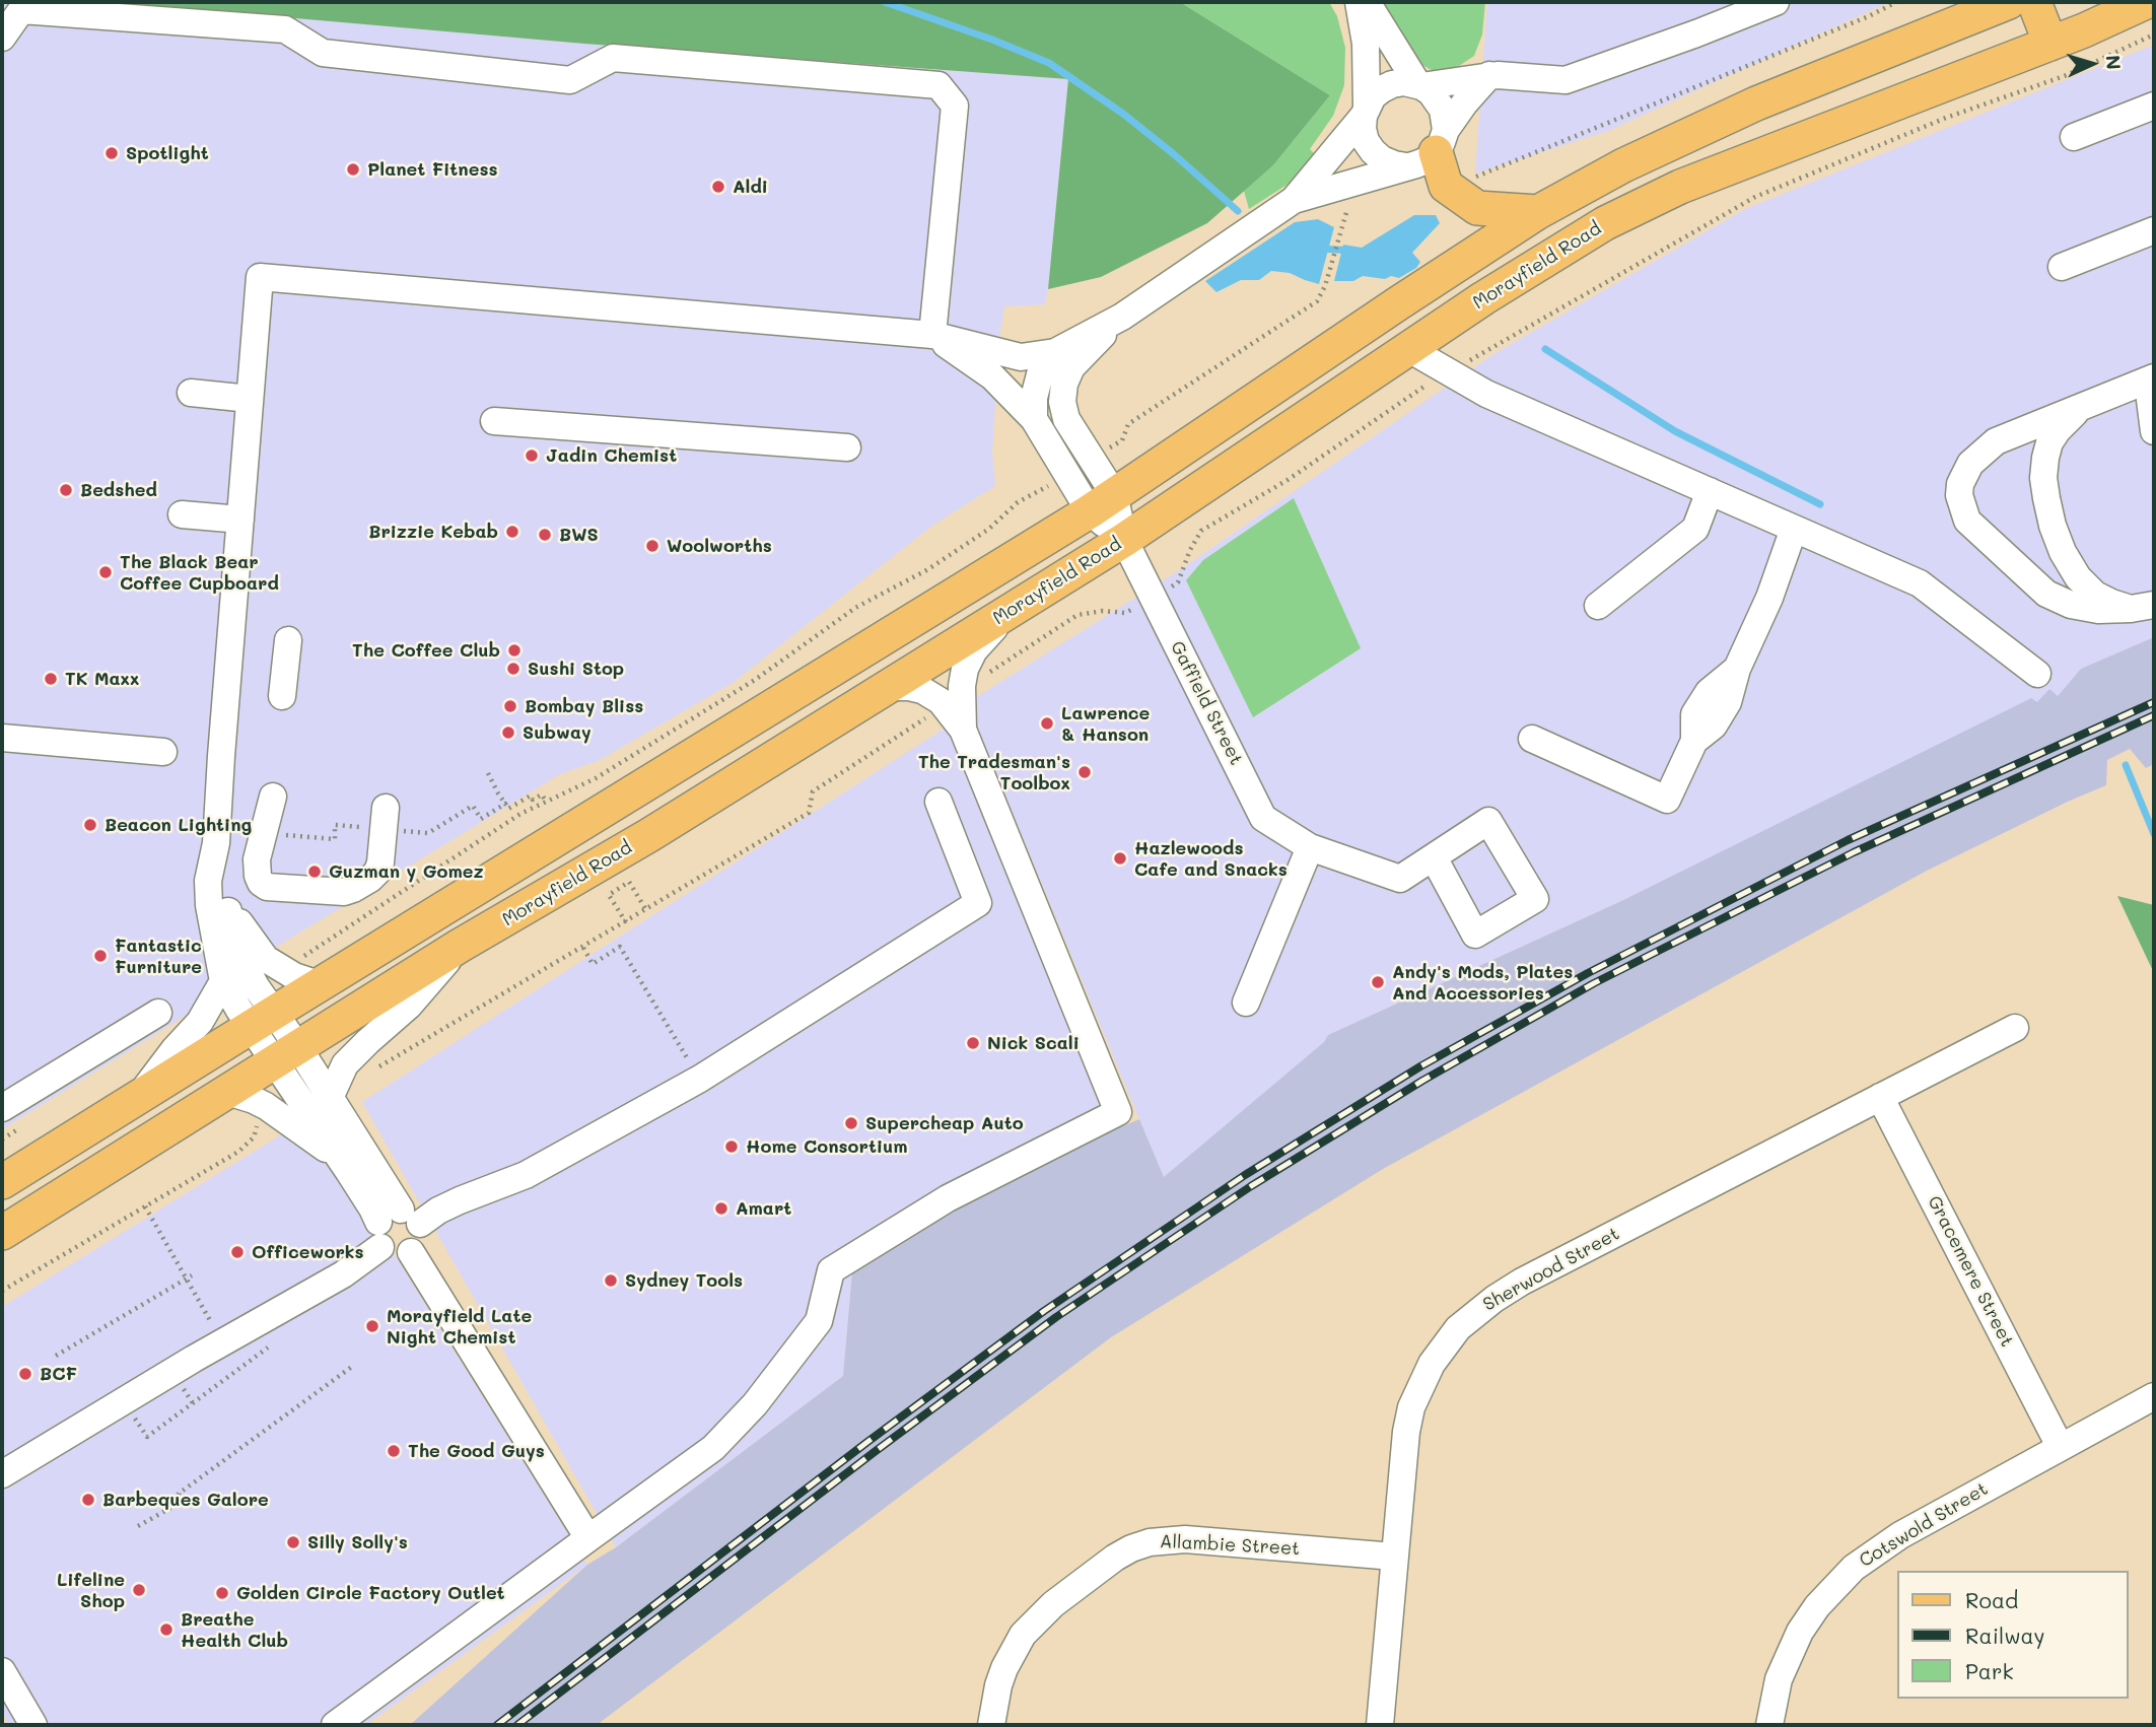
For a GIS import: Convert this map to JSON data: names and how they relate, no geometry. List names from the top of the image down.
{
  "streets": {
    "main road": ["Morayfield Road"],
    "street": [
      "Gaffield Street",
      "Sherwood Street",
      "Gracemere Street",
      "Cotswold Street",
      "Allambie Street"
    ]
  },
  "crossings": [
    ["Morayfield Road", "Gaffield Street"],
    ["Sherwood Street", "Gracemere Street"],
    ["Sherwood Street", "Allambie Street"],
    ["Gracemere Street", "Cotswold Street"]
  ],
  "places": [
    "Spotlight",
    "Planet Fitness",
    "Aldi",
    "Jadin Chemist",
    "Bedshed",
    "Brizzie Kebab",
    "BWS",
    "Woolworths",
    "The Black Bear Coffee Cupboard",
    "The Coffee Club",
    "Sushi Stop",
    "TK Maxx",
    "Bombay Bliss",
    "Lawrence & Hanson",
    "Subway",
    "The Tradesman's Toolbox",
    "Beacon Lighting",
    "Hazlewoods Cafe and Snacks",
    "Guzman y Gomez",
    "Fantastic Furniture",
    "Andy's Mods, Plates And Accessories",
    "Nick Scali",
    "Supercheap Auto",
    "Home Consortium",
    "Amart",
    "Officeworks",
    "Sydney Tools",
    "Morayfield Late Night Chemist",
    "BCF",
    "The Good Guys",
    "Barbeques Galore",
    "Silly Solly's",
    "Lifeline Shop",
    "Golden Circle Factory Outlet",
    "Breathe Health Club"
  ],
  "legend": ["Road", "Railway", "Park"],
  "north": "right"
}
